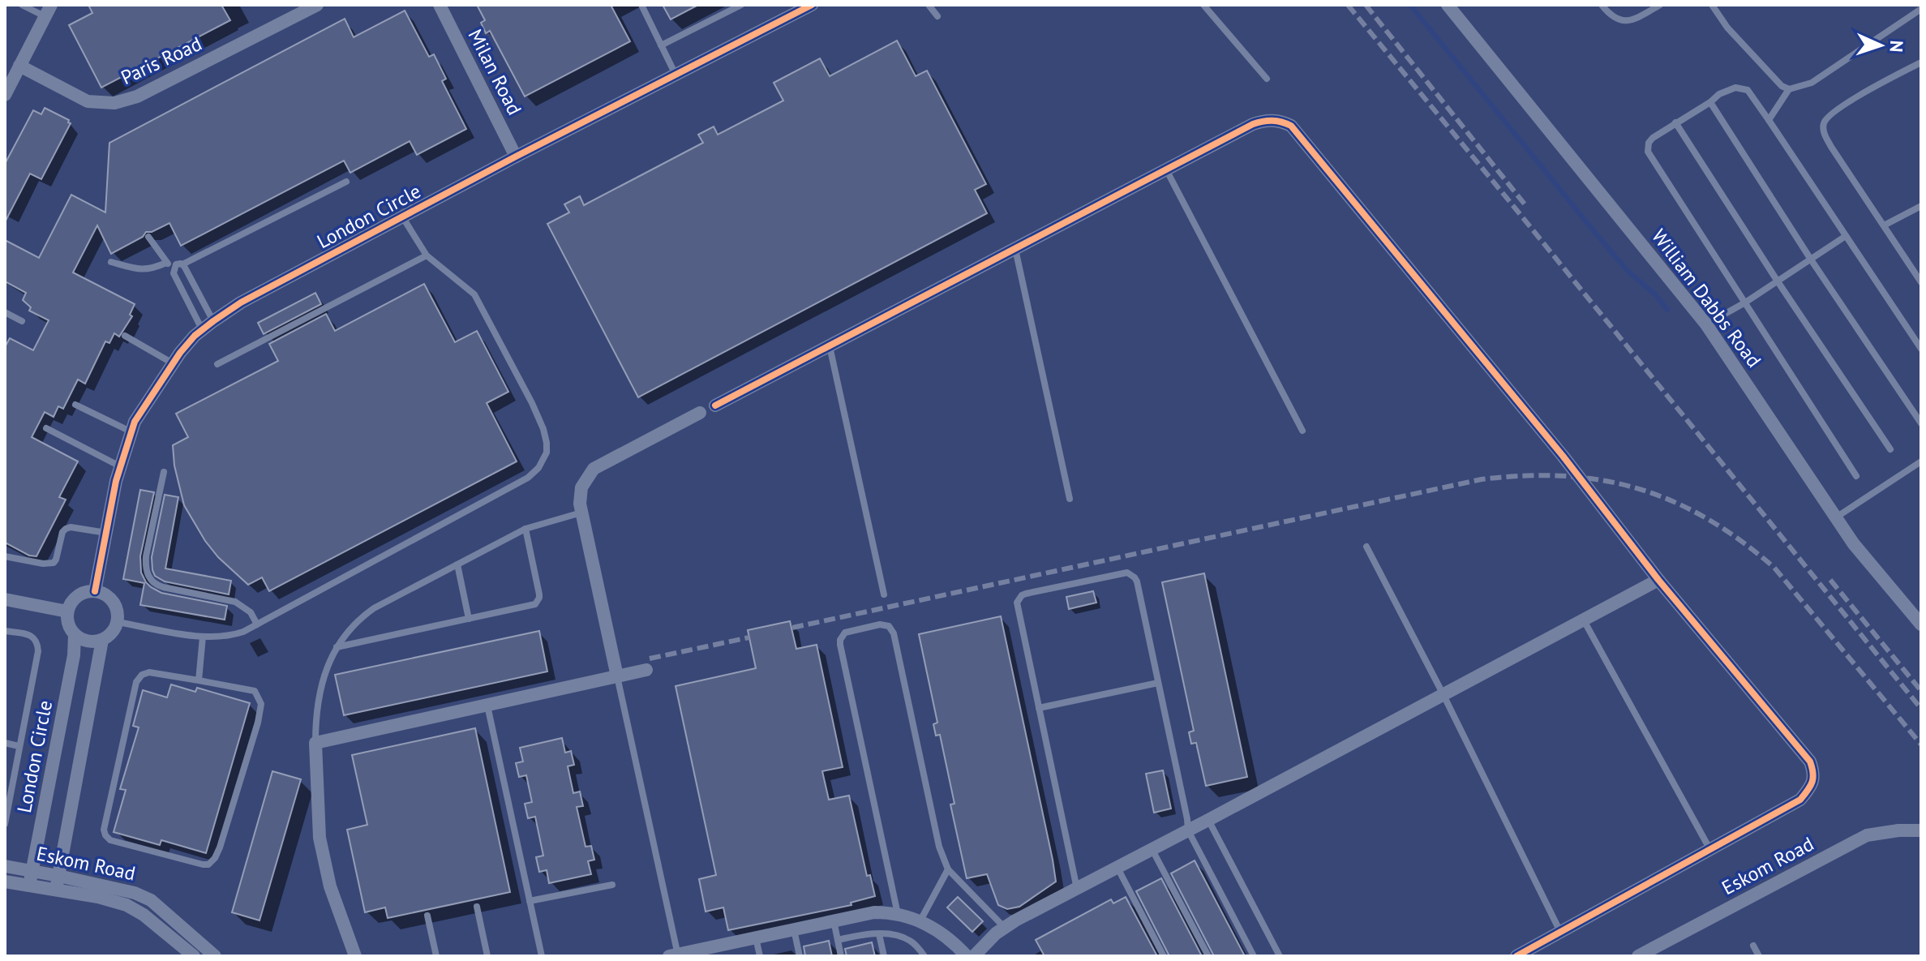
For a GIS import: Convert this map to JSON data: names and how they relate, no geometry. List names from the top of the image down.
{
  "streets": {
    "street": [
      "Paris Road",
      "Milan Road",
      "London Circle",
      "William Dabbs Road",
      "Eskom Road"
    ]
  },
  "crossings": [
    ["Milan Road", "London Circle"],
    ["London Circle", "Eskom Road"]
  ],
  "north": "right"
}
